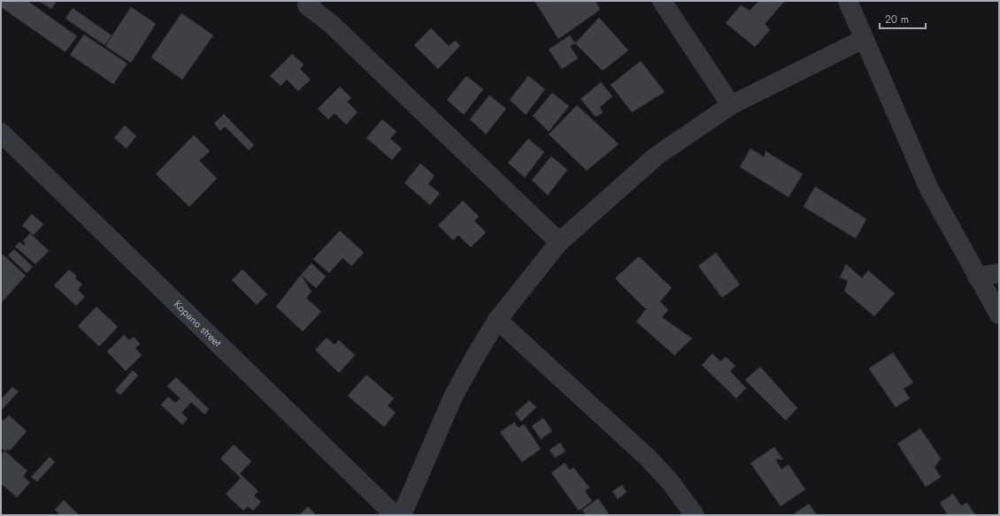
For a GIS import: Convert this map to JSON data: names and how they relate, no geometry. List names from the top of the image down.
{
  "streets": {
    "street": ["Kopano street"]
  },
  "scale_bar": "20 m"
}
